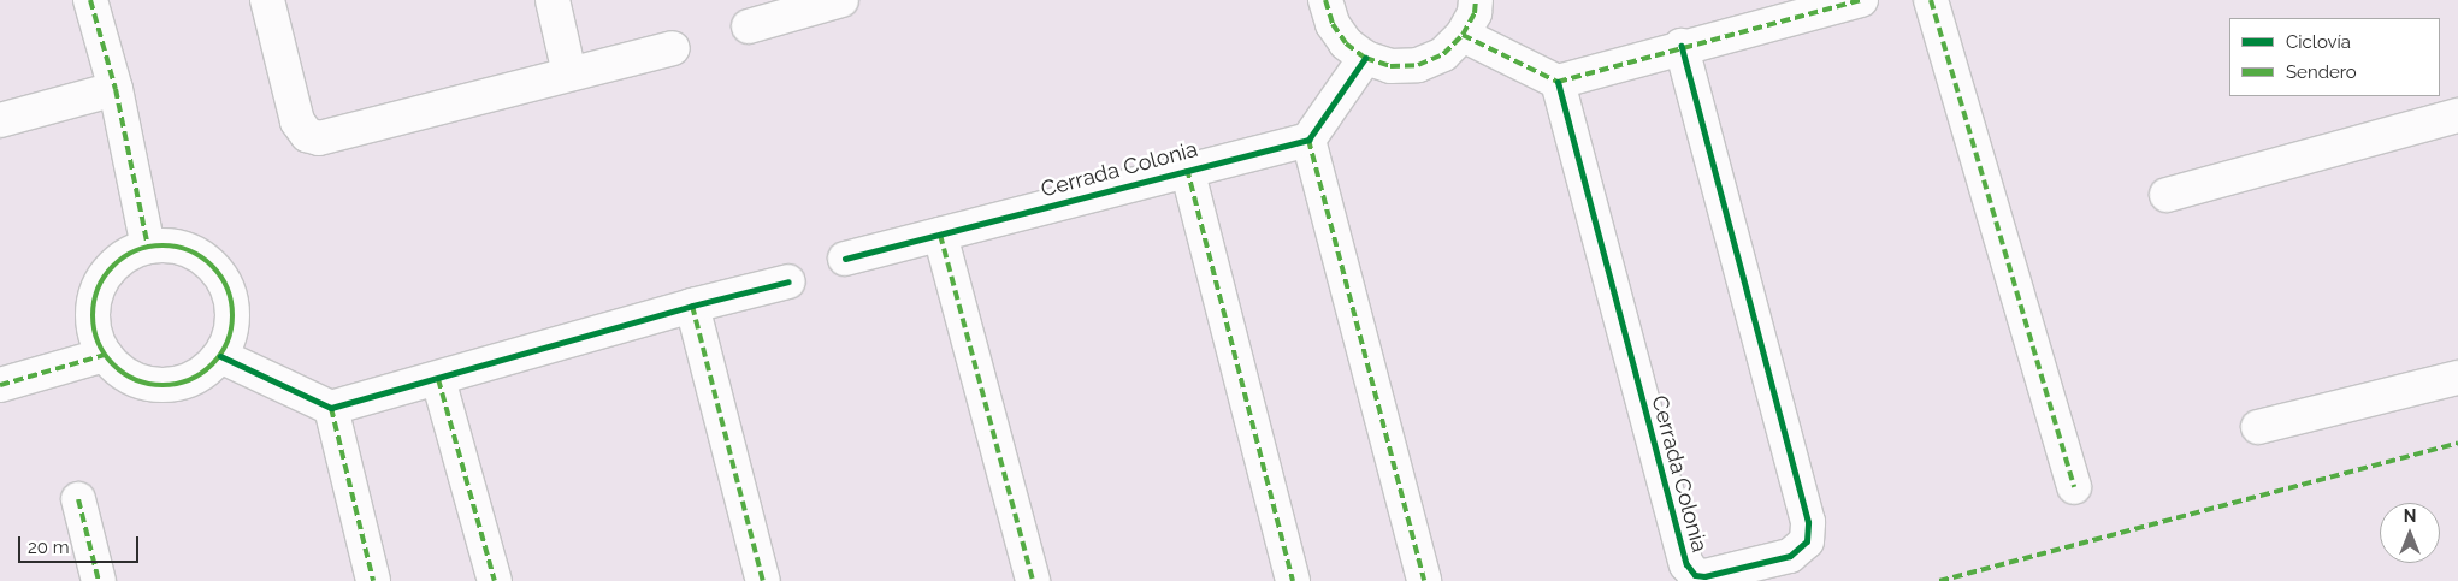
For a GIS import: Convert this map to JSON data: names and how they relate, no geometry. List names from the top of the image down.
{
  "streets": {
    "street": ["Cerrada Colonia"]
  },
  "legend": ["Ciclovía", "Sendero"],
  "scale_bar": "20 m",
  "north": "top"
}
